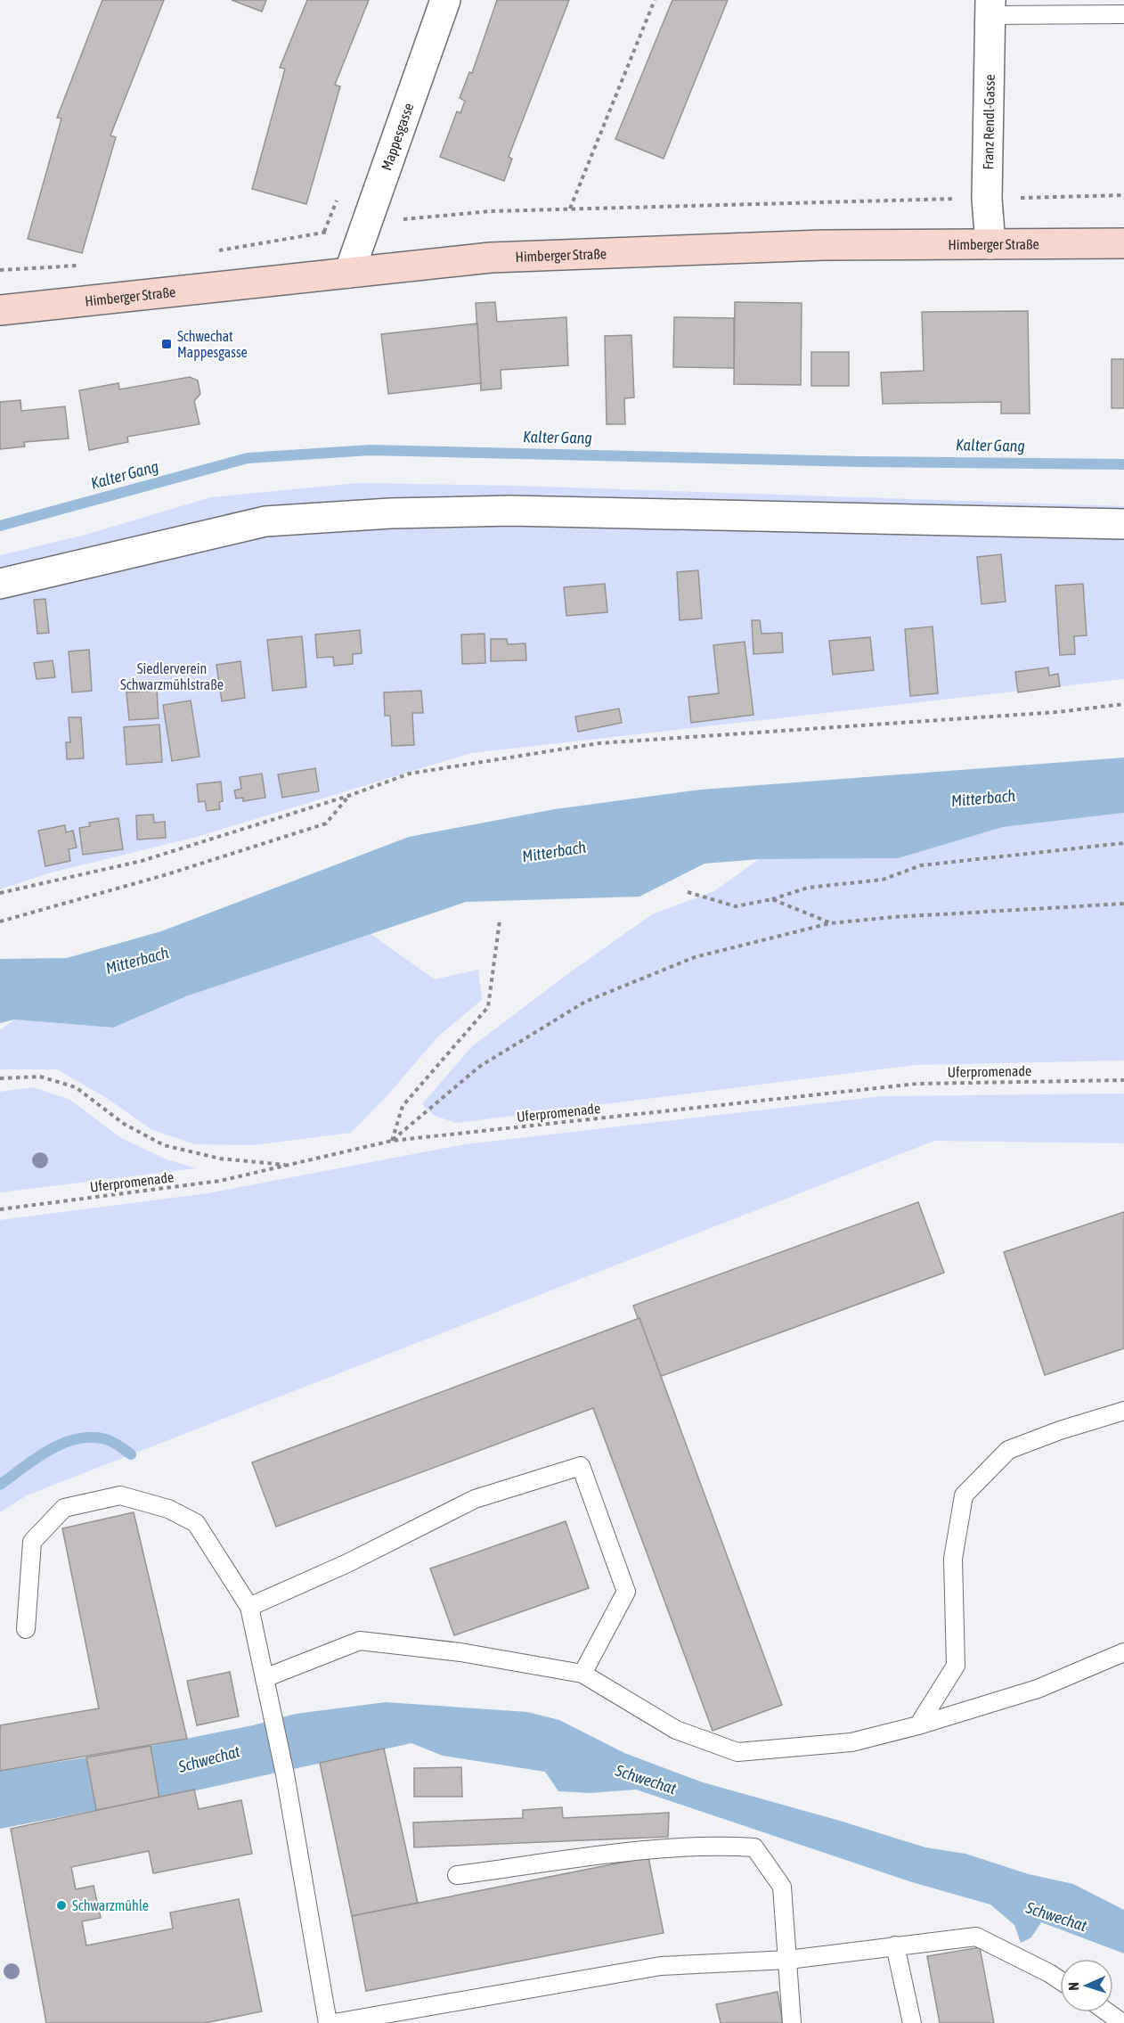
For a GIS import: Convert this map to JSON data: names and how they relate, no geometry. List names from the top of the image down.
{
  "streets": {
    "main road": ["Himberger Straße"],
    "street": ["Franz Rendl-Gasse", "Mappesgasse"],
    "path": ["Uferpromenade"]
  },
  "crossings": [
    ["Franz Rendl-Gasse", "Himberger Straße"],
    ["Mappesgasse", "Himberger Straße"]
  ],
  "water": ["Kalter Gang", "Mitterbach", "Schwechat"],
  "parks": ["Siedlerverein Schwarzmühlstraße"],
  "places": {
    "transit": ["Schwechat Mappesgasse"],
    "other": ["Schwarzmühle"]
  },
  "north": "left"
}
